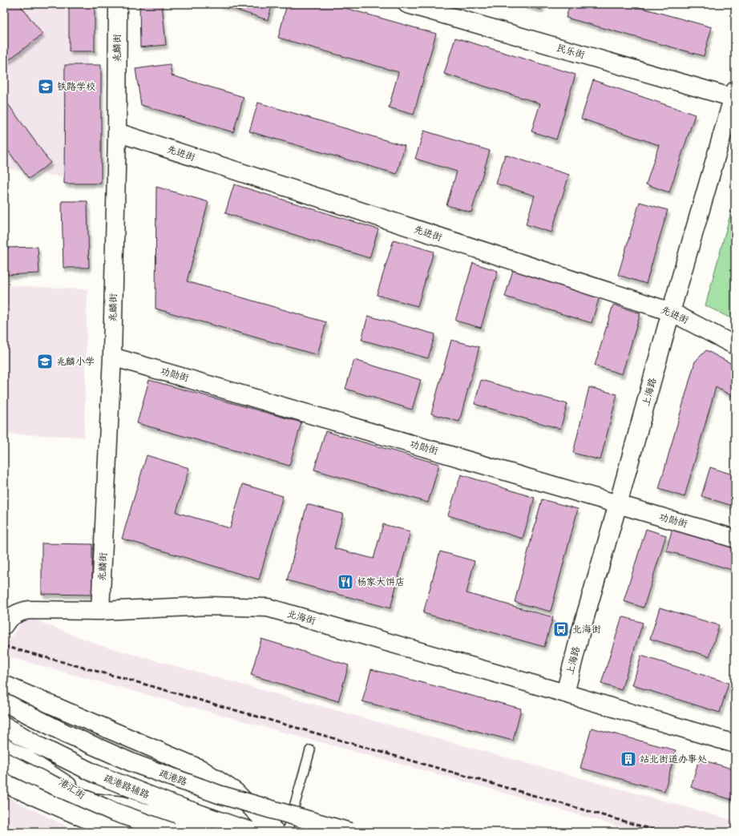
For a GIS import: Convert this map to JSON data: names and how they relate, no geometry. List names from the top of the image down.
{
  "streets": {
    "main road": [
      "兆麟街",
      "民乐街",
      "先进街",
      "功勋街",
      "上海路",
      "北海街",
      "疏港路",
      "疏港路辅路",
      "港汇街"
    ]
  },
  "crossings": [
    ["兆麟街", "先进街"],
    ["兆麟街", "功勋街"],
    ["兆麟街", "北海街"],
    ["民乐街", "上海路"],
    ["先进街", "上海路"],
    ["功勋街", "上海路"],
    ["上海路", "北海街"],
    ["疏港路辅路", "港汇街"]
  ],
  "places": {
    "school or university": ["铁路学校", "兆麟小学"],
    "restaurant": ["杨家大饼店"],
    "bus stop": ["北海街"],
    "building": ["站北街道办事处"]
  }
}
